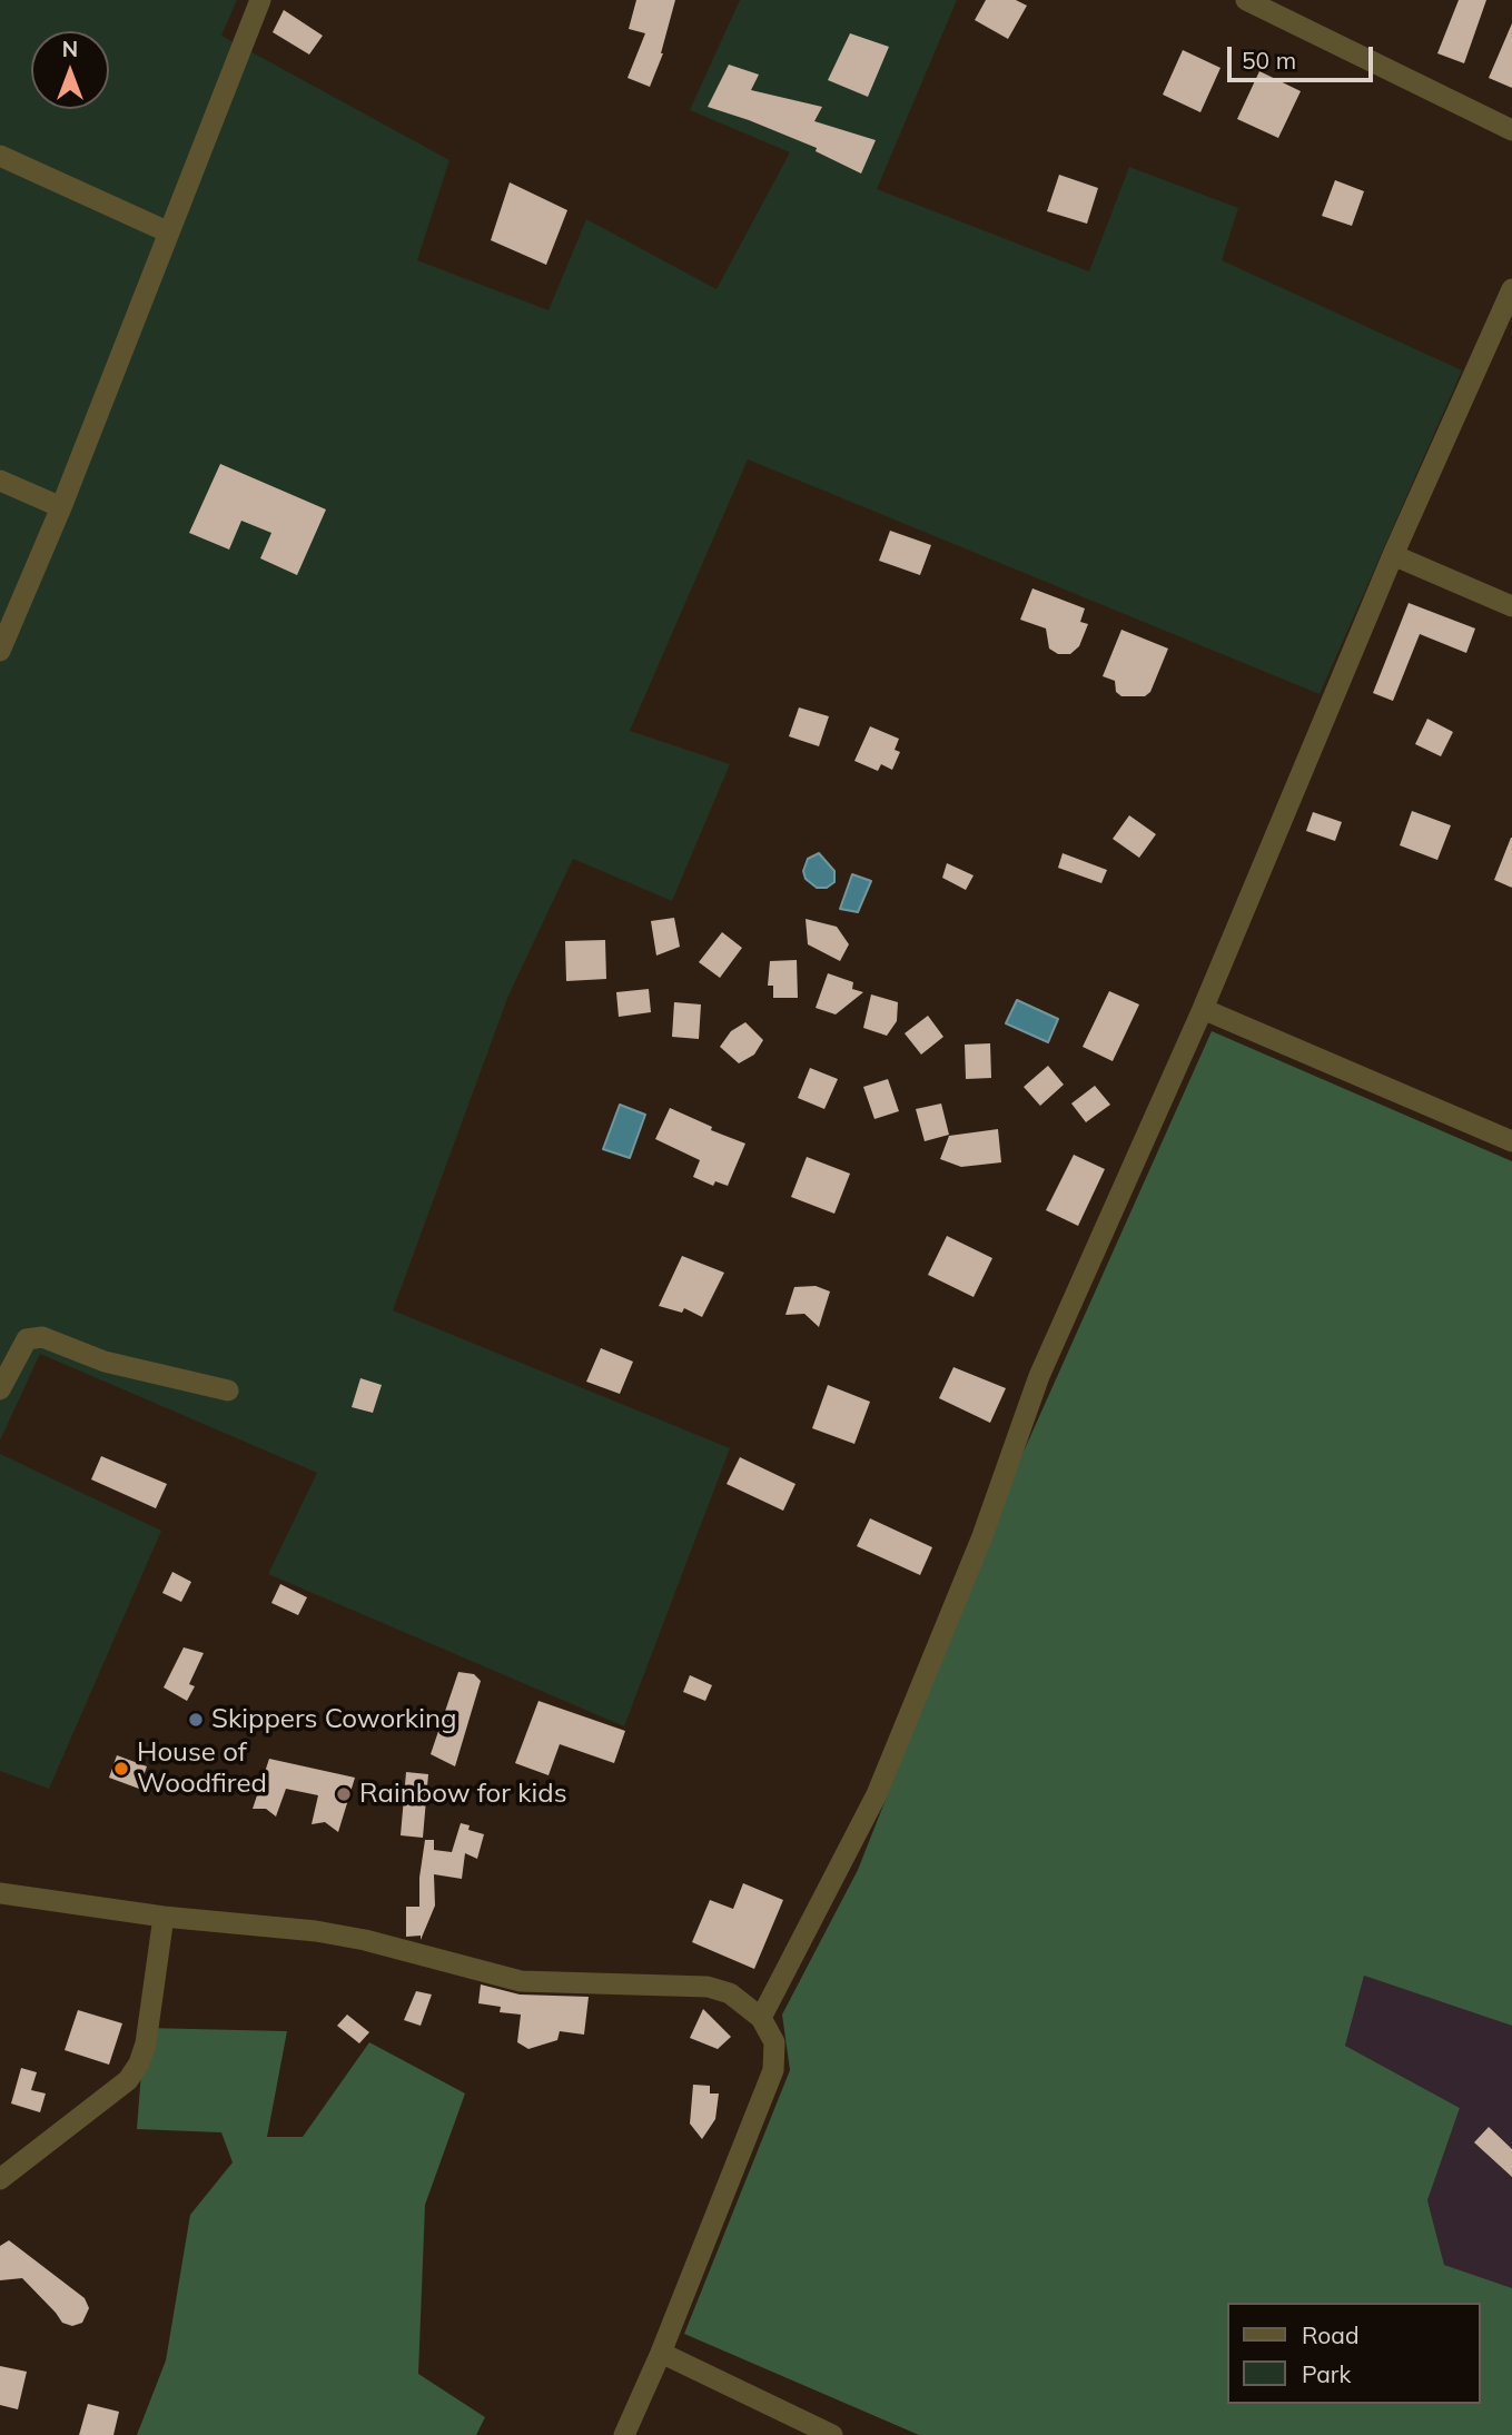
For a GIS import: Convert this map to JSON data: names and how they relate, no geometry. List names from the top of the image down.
{
  "places": ["Skippers Coworking", "House of Woodfired", "Rainbow for kids"],
  "legend": ["Road", "Park"],
  "scale_bar": "50 m",
  "north": "top"
}
